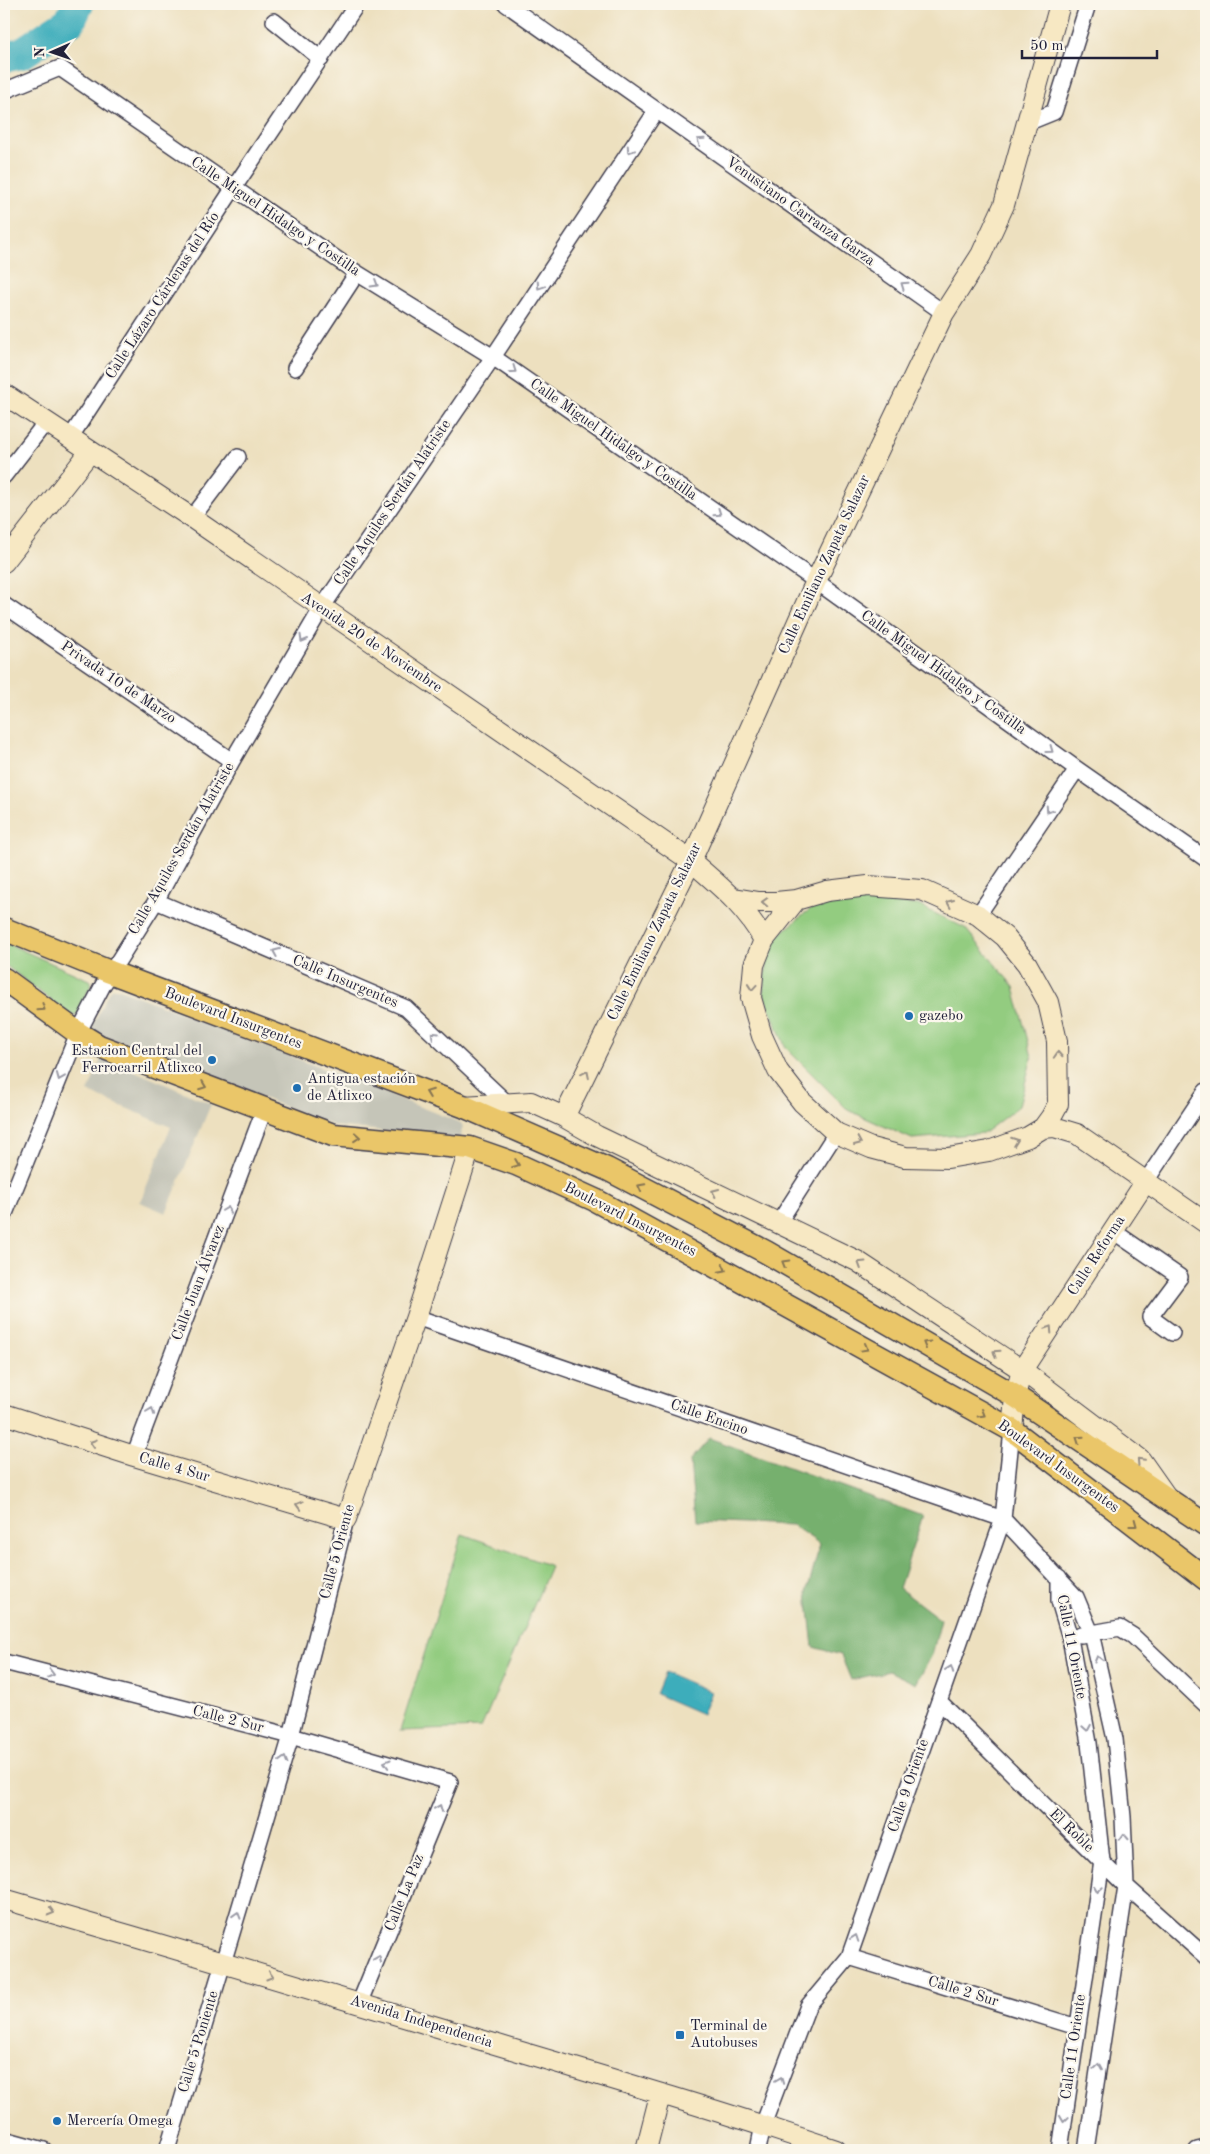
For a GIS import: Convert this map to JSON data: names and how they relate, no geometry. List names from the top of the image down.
{
  "streets": {
    "main road": ["Boulevard Insurgentes"],
    "street": [
      "Venustiano Carranza Garza",
      "Calle Miguel Hidalgo y Costilla",
      "Calle Lázaro Cárdenas del Río",
      "Calle Aquiles Serdán Alatriste",
      "Calle Emiliano Zapata Salazar",
      "Avenida 20 de Noviembre",
      "Privada 10 de Marzo",
      "Calle Insurgentes",
      "Calle Reforma",
      "Calle Juan Álvarez",
      "Calle Encino",
      "Calle 4 Sur",
      "Calle 5 Oriente",
      "Calle 11 Oriente",
      "Calle 2 Sur",
      "Calle 9 Oriente",
      "El Roble",
      "Calle La Paz",
      "Avenida Independencia",
      "Calle 5 Poniente"
    ]
  },
  "crossings": [
    ["Venustiano Carranza Garza", "Calle Aquiles Serdán Alatriste"],
    ["Venustiano Carranza Garza", "Calle Emiliano Zapata Salazar"],
    ["Calle Miguel Hidalgo y Costilla", "Calle Lázaro Cárdenas del Río"],
    ["Calle Miguel Hidalgo y Costilla", "Calle Aquiles Serdán Alatriste"],
    ["Calle Miguel Hidalgo y Costilla", "Calle Emiliano Zapata Salazar"],
    ["Calle Lázaro Cárdenas del Río", "Avenida 20 de Noviembre"],
    ["Calle Aquiles Serdán Alatriste", "Avenida 20 de Noviembre"],
    ["Calle Aquiles Serdán Alatriste", "Privada 10 de Marzo"],
    ["Calle Aquiles Serdán Alatriste", "Calle Insurgentes"],
    ["Calle Aquiles Serdán Alatriste", "Boulevard Insurgentes"],
    ["Calle Emiliano Zapata Salazar", "Avenida 20 de Noviembre"],
    ["Calle Emiliano Zapata Salazar", "Boulevard Insurgentes"],
    ["Calle Insurgentes", "Boulevard Insurgentes"],
    ["Boulevard Insurgentes", "Calle Reforma"],
    ["Boulevard Insurgentes", "Calle Juan Álvarez"],
    ["Boulevard Insurgentes", "Calle 5 Oriente"],
    ["Boulevard Insurgentes", "Calle 9 Oriente"],
    ["Calle Reforma", "Calle 9 Oriente"],
    ["Calle Juan Álvarez", "Calle 4 Sur"],
    ["Calle Encino", "Calle 5 Oriente"],
    ["Calle Encino", "Calle 9 Oriente"],
    ["Calle 4 Sur", "Calle 5 Oriente"],
    ["Calle 5 Oriente", "Calle 2 Sur"],
    ["Calle 5 Oriente", "Avenida Independencia"],
    ["Calle 5 Oriente", "Calle 5 Poniente"],
    ["Calle 11 Oriente", "Calle 2 Sur"],
    ["Calle 11 Oriente", "El Roble"],
    ["Calle 2 Sur", "Calle 9 Oriente"],
    ["Calle 2 Sur", "Calle La Paz"],
    ["Calle 9 Oriente", "El Roble"],
    ["Calle 9 Oriente", "Avenida Independencia"],
    ["Calle La Paz", "Avenida Independencia"],
    ["Avenida Independencia", "Calle 5 Poniente"]
  ],
  "one_way": [
    "Venustiano Carranza Garza",
    "Calle Miguel Hidalgo y Costilla",
    "Calle Aquiles Serdán Alatriste",
    "Calle Insurgentes",
    "Calle Reforma",
    "Calle Juan Álvarez",
    "Calle 4 Sur",
    "Calle 9 Oriente",
    "Calle La Paz",
    "Avenida Independencia"
  ],
  "places": {
    "other": [
      "gazebo",
      "Estacion Central del Ferrocarril Atlixco",
      "Antigua estación de Atlixco",
      "Mercería Omega"
    ],
    "transit": ["Terminal de Autobuses"]
  },
  "scale_bar": "50 m",
  "north": "left"
}
